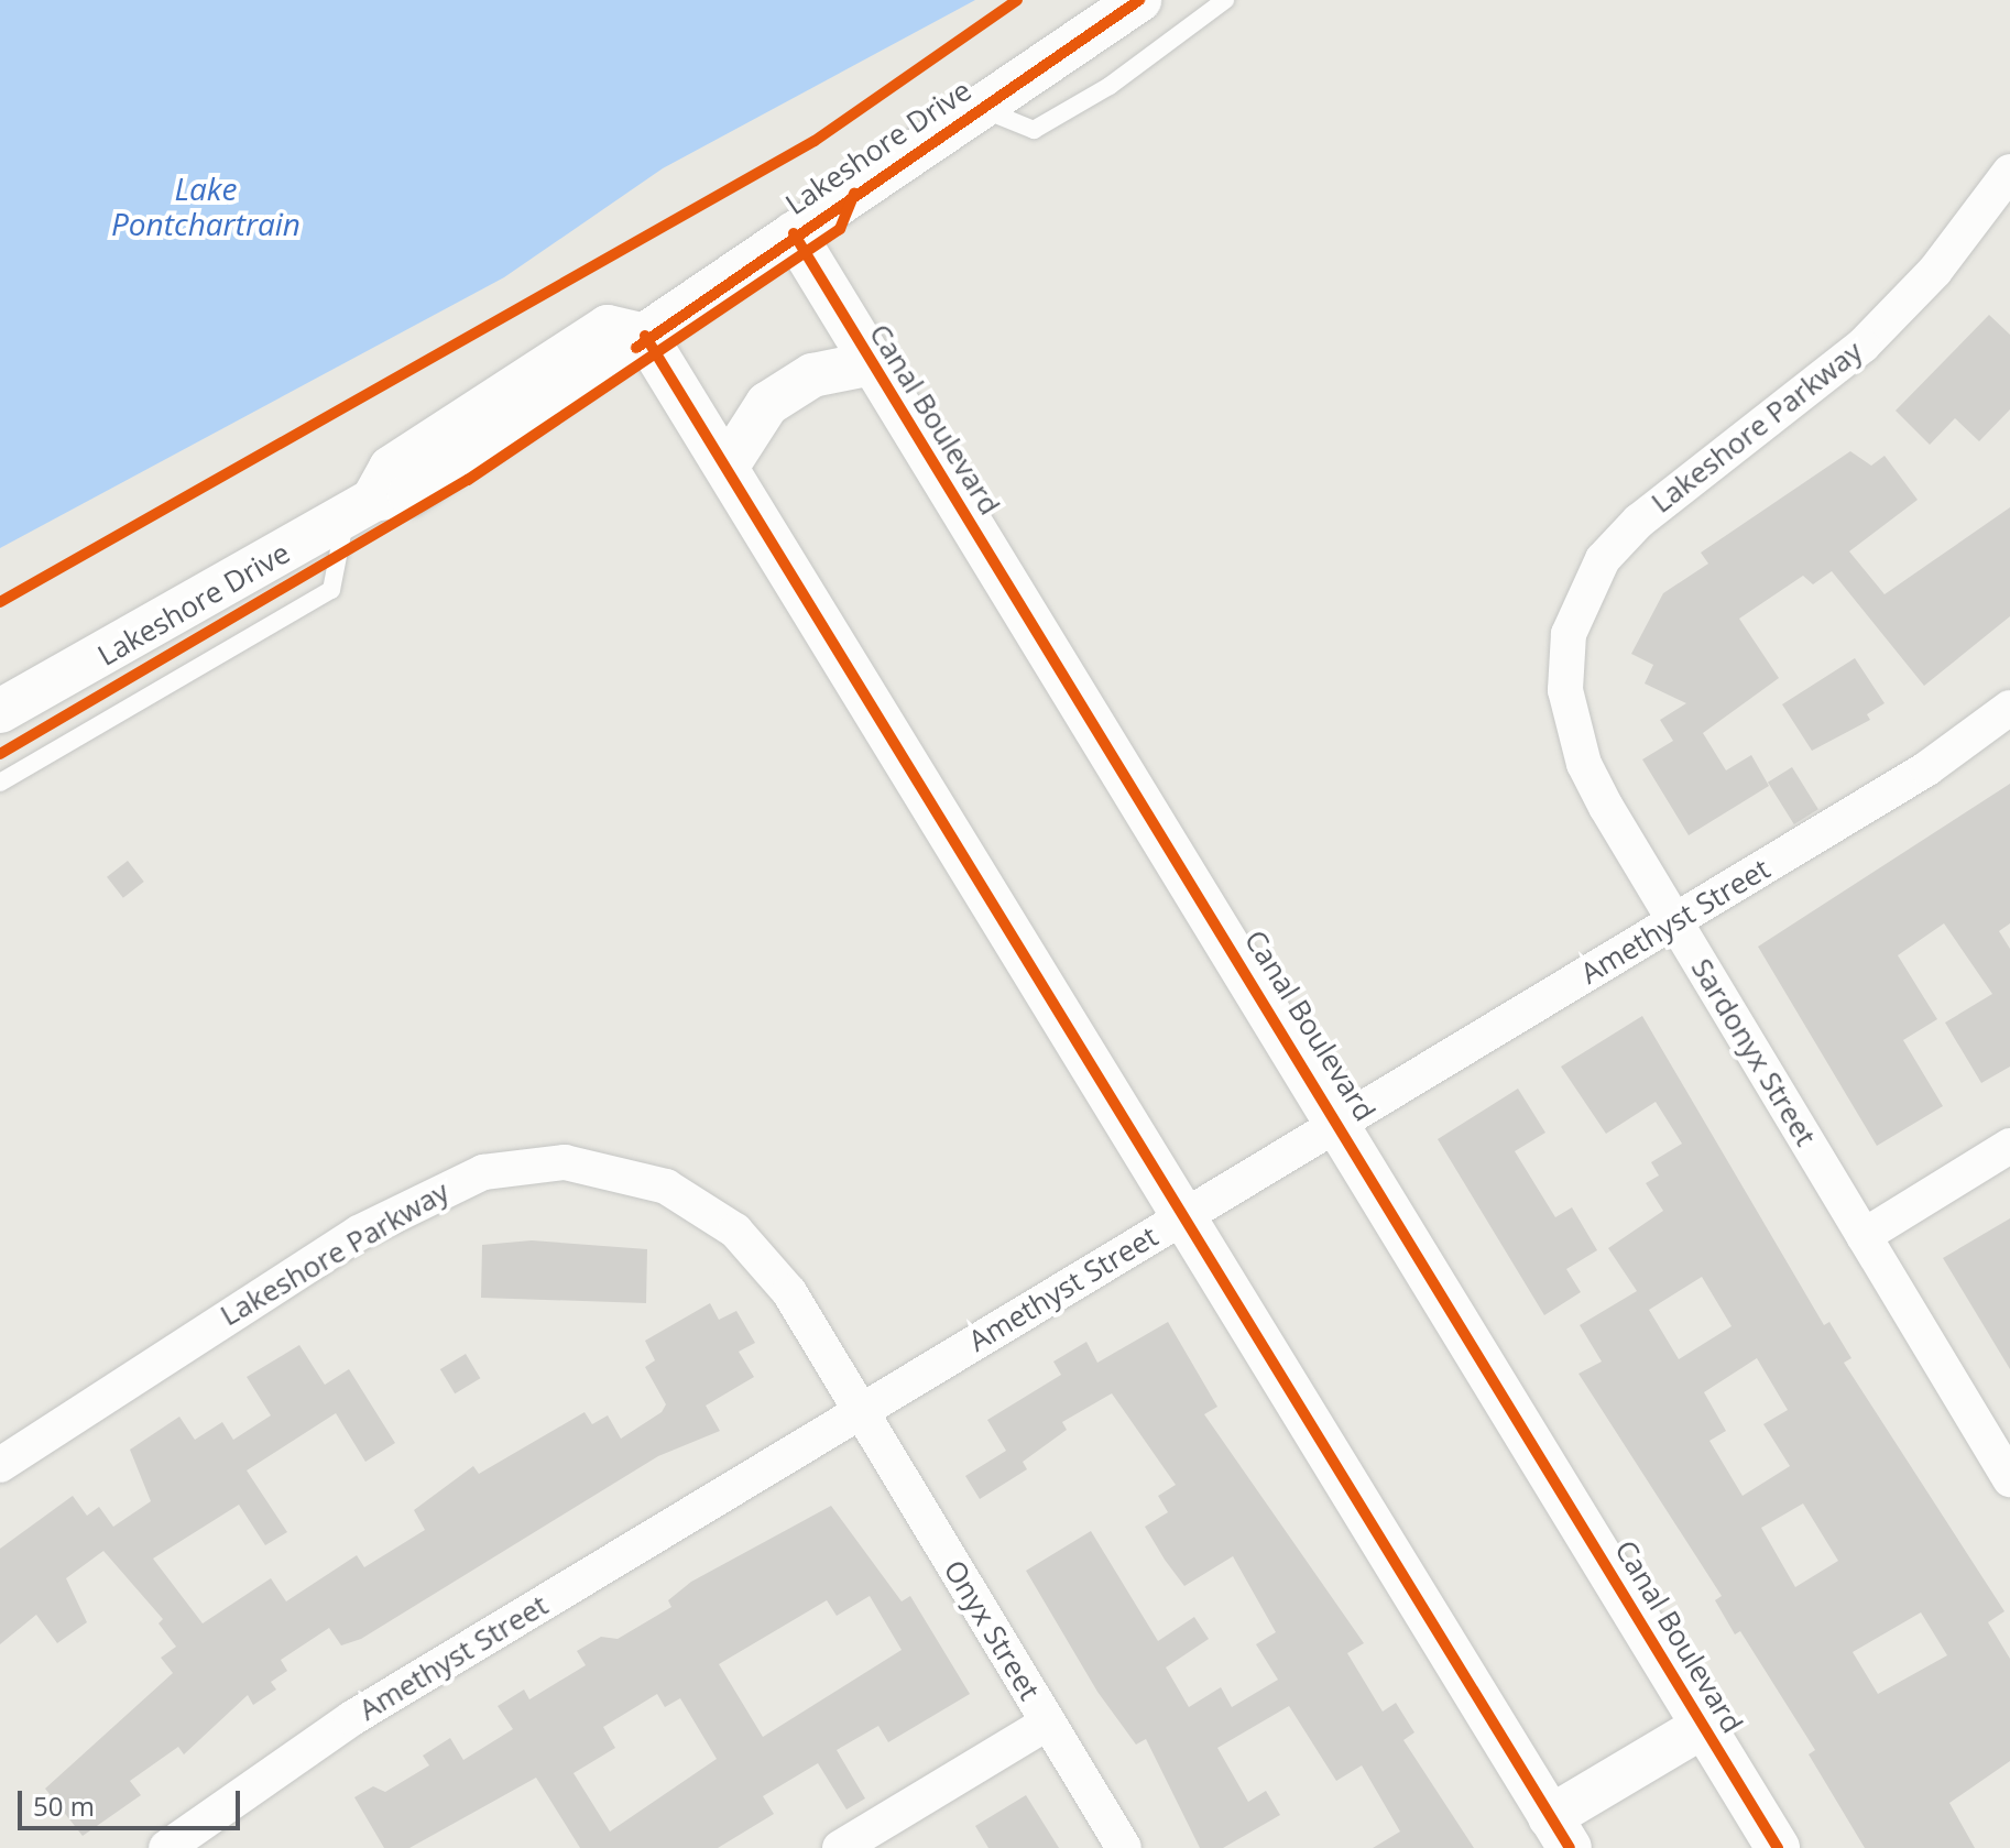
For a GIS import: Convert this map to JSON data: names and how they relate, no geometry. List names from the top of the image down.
{
  "streets": {
    "street": [
      "Lakeshore Drive",
      "Canal Boulevard",
      "Lakeshore Parkway",
      "Amethyst Street",
      "Sardonyx Street",
      "Onyx Street"
    ]
  },
  "crossings": [
    ["Lakeshore Drive", "Canal Boulevard"],
    ["Canal Boulevard", "Amethyst Street"],
    ["Lakeshore Parkway", "Amethyst Street"],
    ["Lakeshore Parkway", "Sardonyx Street"],
    ["Lakeshore Parkway", "Onyx Street"],
    ["Amethyst Street", "Sardonyx Street"],
    ["Amethyst Street", "Onyx Street"]
  ],
  "water": ["Lake Pontchartrain"],
  "scale_bar": "50 m"
}
